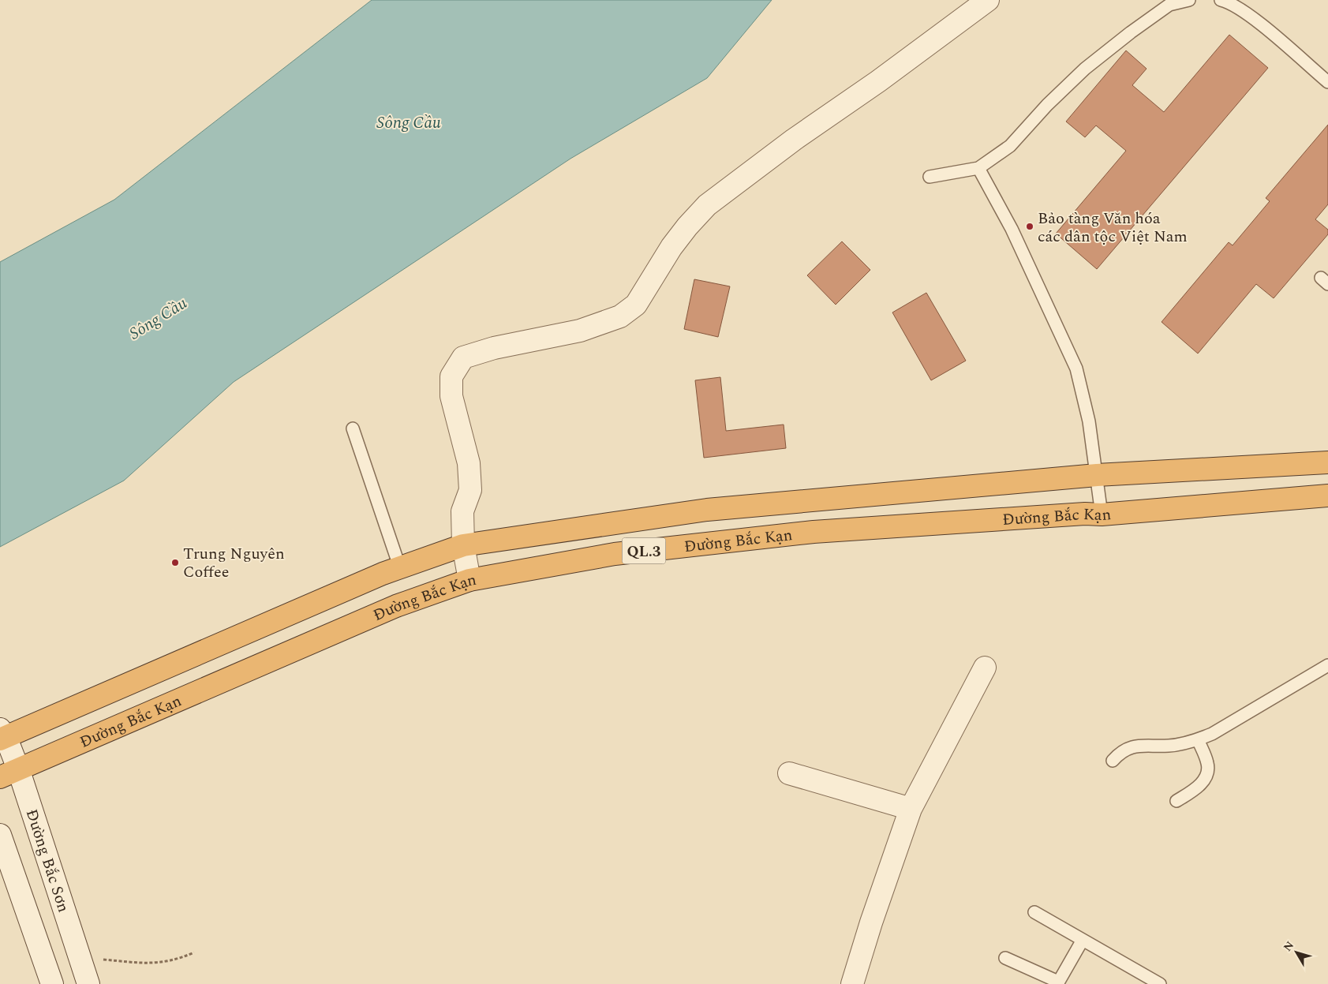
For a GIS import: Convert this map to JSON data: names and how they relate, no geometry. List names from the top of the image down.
{
  "streets": {
    "highway": ["Đường Bắc Kạn", "QL.3"],
    "street": ["Đường Bắc Sơn"]
  },
  "crossings": [
    ["Đường Bắc Kạn", "Đường Bắc Sơn"]
  ],
  "water": ["Sông Cầu"],
  "places": ["Bảo tàng Văn hóa các dân tộc Việt Nam", "Trung Nguyên Coffee"],
  "north": "top left"
}
